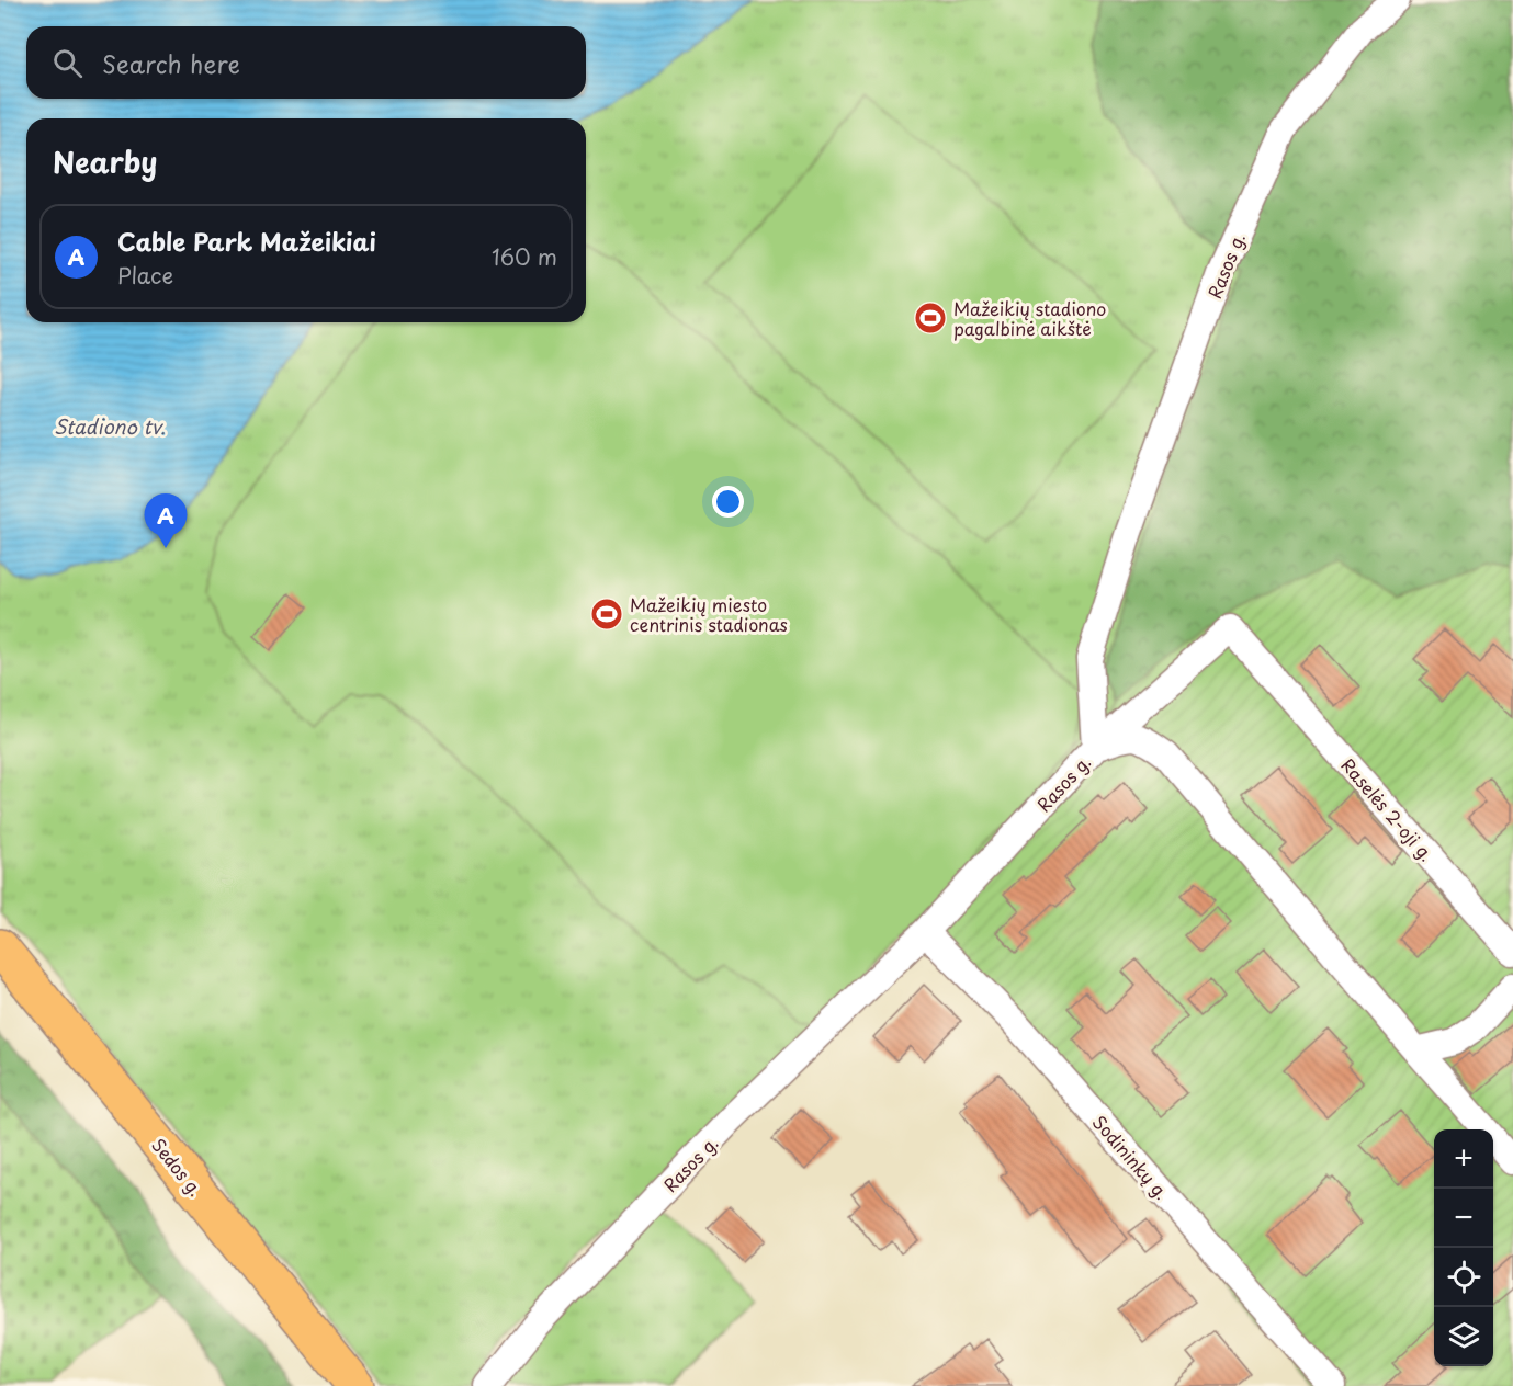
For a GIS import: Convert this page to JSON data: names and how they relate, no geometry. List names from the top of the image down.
{
  "streets": {
    "main road": ["Sedos g."],
    "street": ["Rasos g.", "Raselės 2-oji g.", "Sodininkų g."]
  },
  "crossings": [
    ["Rasos g.", "Raselės 2-oji g."],
    ["Rasos g.", "Sodininkų g."]
  ],
  "water": ["Stadiono tv."],
  "places": {
    "sports": ["Mažeikių stadiono pagalbinė aikštė", "Mažeikių miesto centrinis stadionas"]
  },
  "page": {
    "search": "Search here",
    "heading": "Nearby",
    "list": [
      {
        "mark": "A",
        "name": "Cable Park Mažeikiai",
        "note": "Place",
        "value": "160 m"
      }
    ],
    "pins": "A",
    "map_buttons": ["+", "−"]
  }
}
